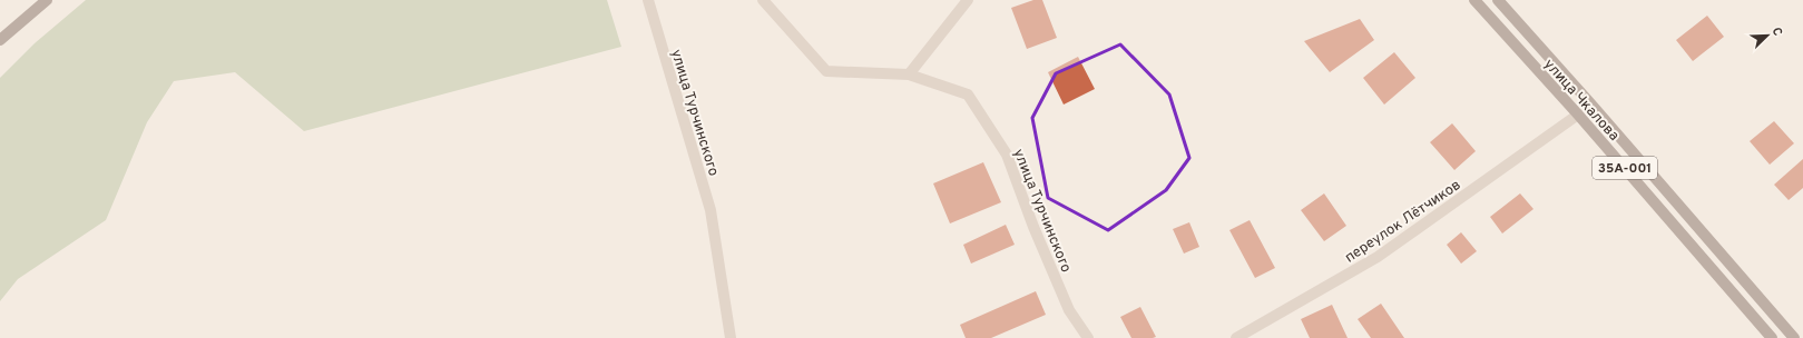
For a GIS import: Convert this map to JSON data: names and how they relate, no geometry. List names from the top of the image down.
{
  "streets": {
    "main road": ["улица Чкалова", "35А-001"],
    "street": ["улица Турчинского", "переулок Лётчиков"]
  },
  "crossings": [
    ["улица Чкалова", "переулок Лётчиков"]
  ],
  "north": "top right"
}
